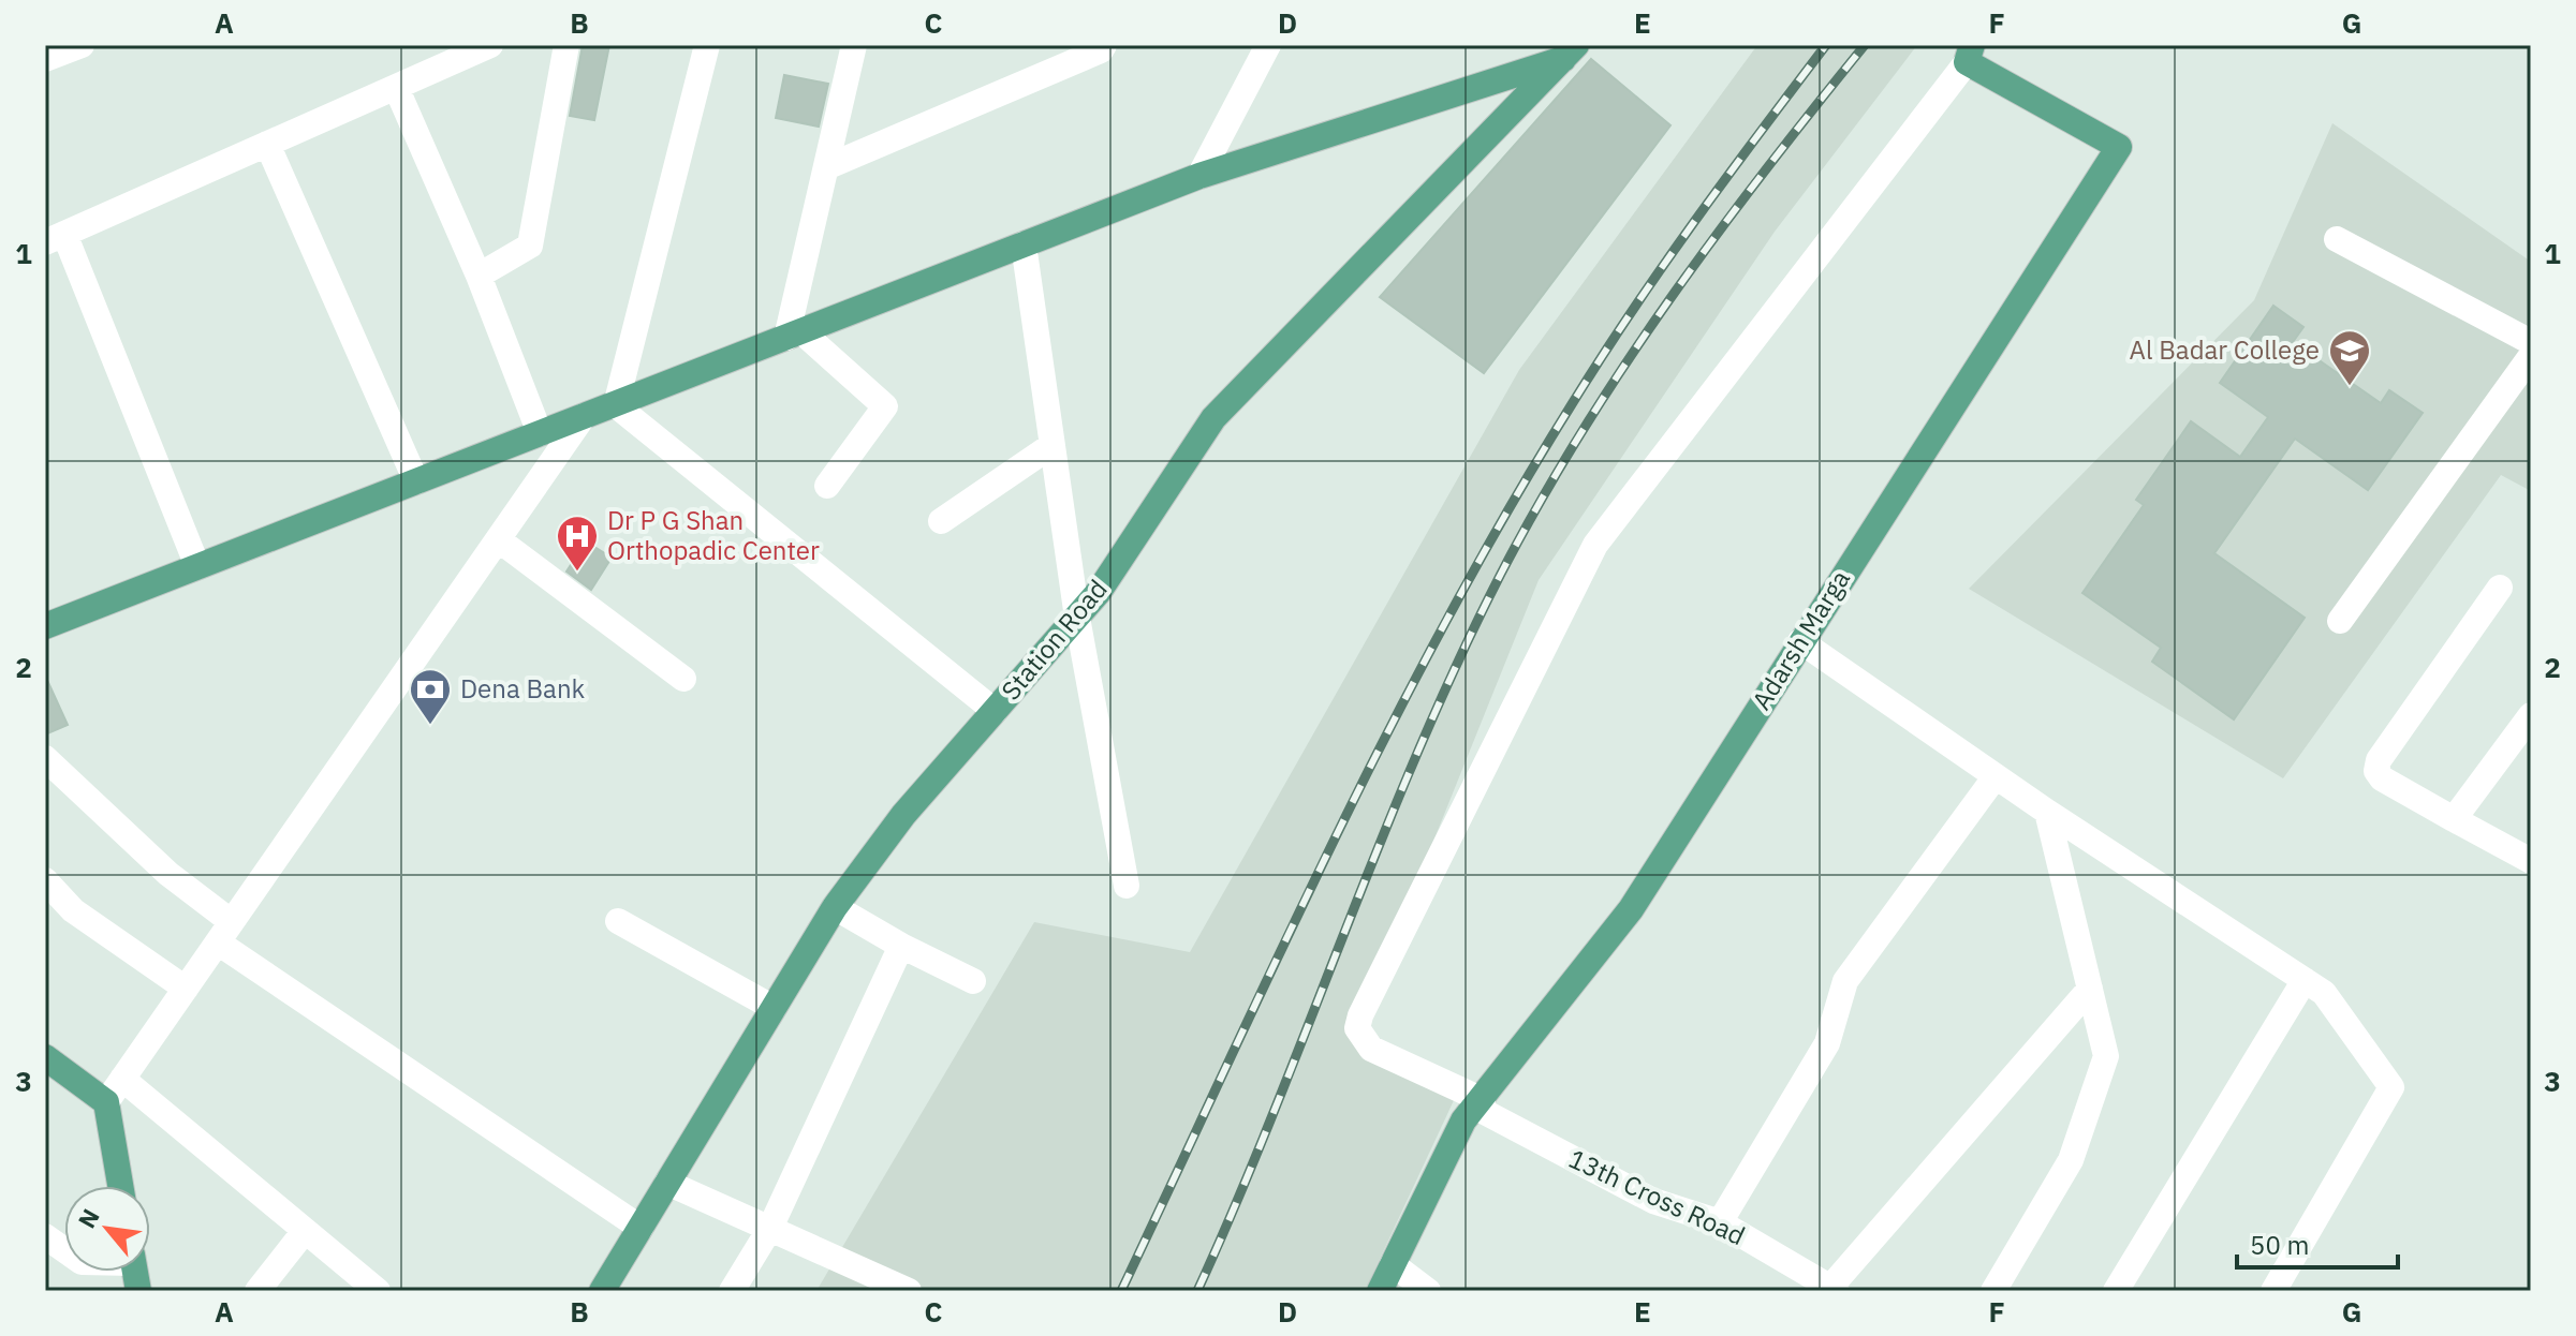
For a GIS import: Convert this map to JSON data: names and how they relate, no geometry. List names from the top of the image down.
{
  "streets": {
    "main road": ["Station Road", "Adarsh Marga"],
    "street": ["13th Cross Road"]
  },
  "crossings": [
    ["Adarsh Marga", "13th Cross Road"]
  ],
  "places": {
    "school or university": ["Al Badar College"],
    "hospital": ["Dr P G Shan Orthopadic Center"],
    "bank": ["Dena Bank"]
  },
  "scale_bar": "50 m",
  "north": "top left",
  "grid": {
    "columns": [
      "A",
      "B",
      "C",
      "D",
      "E",
      "F",
      "G"
    ],
    "rows": ["1", "2", "3"]
  }
}
